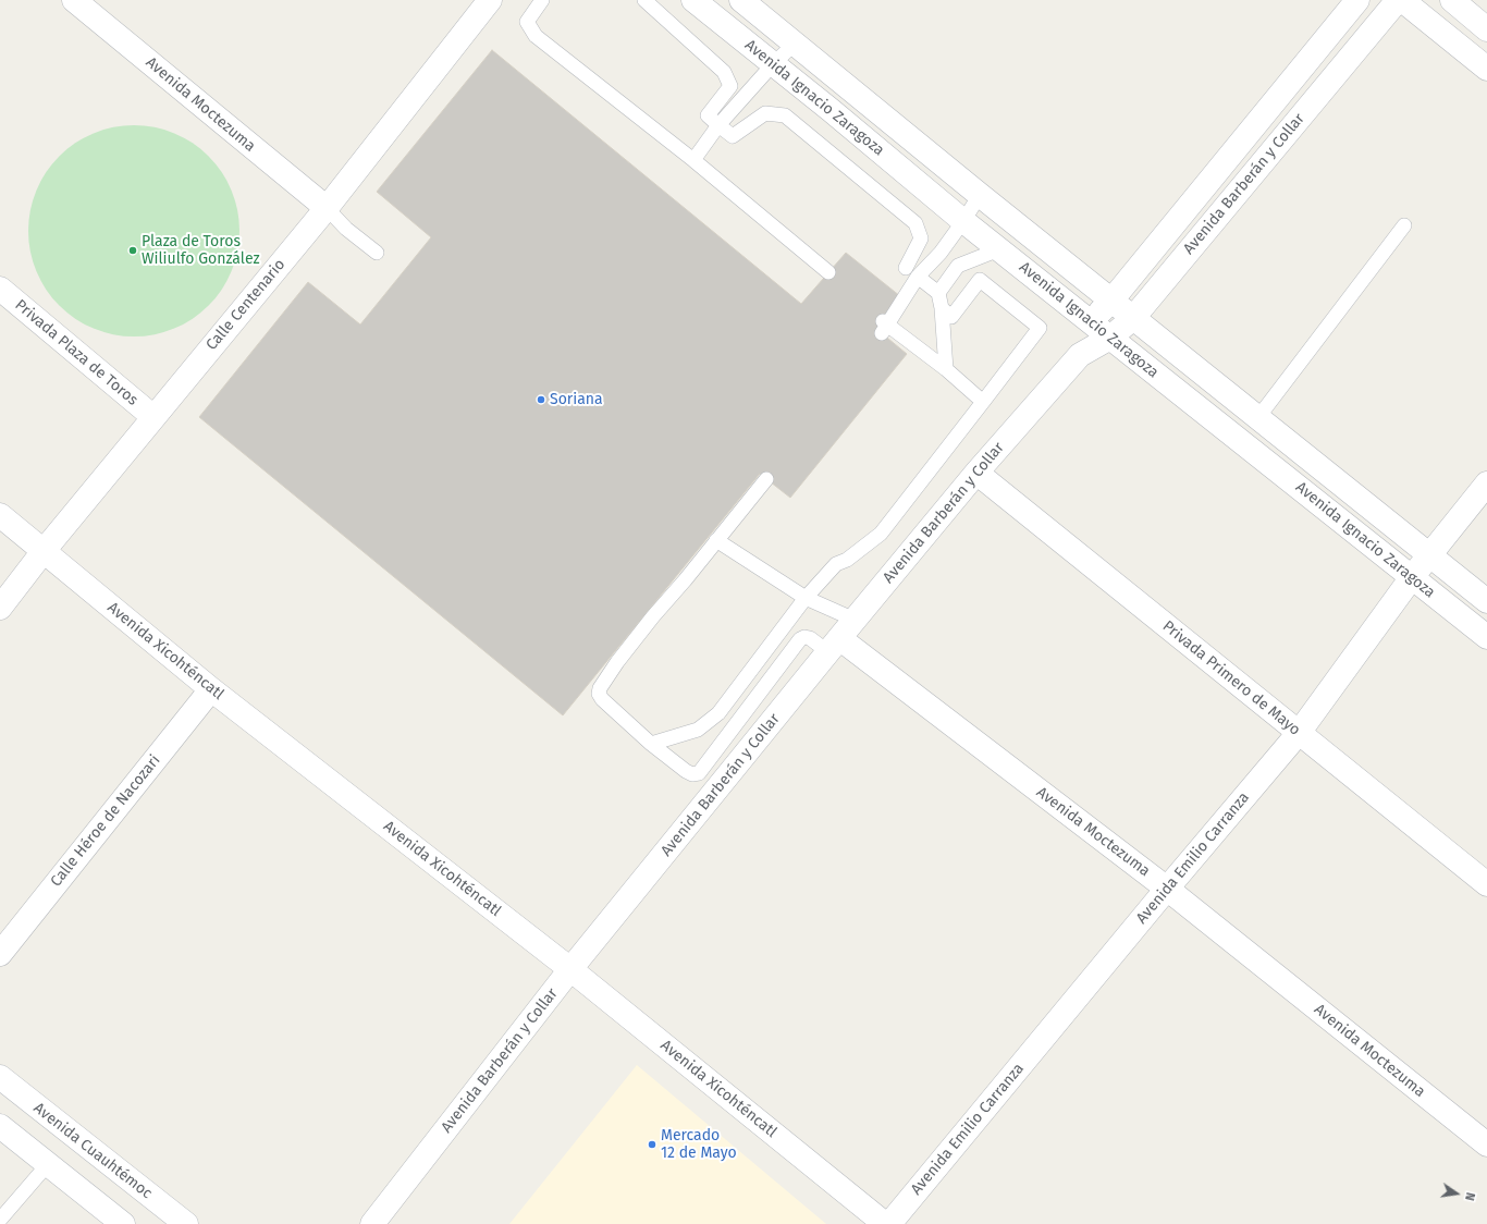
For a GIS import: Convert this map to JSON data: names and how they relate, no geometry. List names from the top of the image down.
{
  "streets": {
    "street": [
      "Avenida Ignacio Zaragoza",
      "Avenida Moctezuma",
      "Avenida Barberán y Collar",
      "Calle Centenario",
      "Privada Plaza de Toros",
      "Avenida Xicohténcatl",
      "Privada Primero de Mayo",
      "Calle Héroe de Nacozari",
      "Avenida Emilio Carranza",
      "Avenida Cuauhtémoc"
    ]
  },
  "crossings": [
    ["Avenida Ignacio Zaragoza", "Avenida Barberán y Collar"],
    ["Avenida Ignacio Zaragoza", "Avenida Emilio Carranza"],
    ["Avenida Moctezuma", "Avenida Barberán y Collar"],
    ["Avenida Moctezuma", "Calle Centenario"],
    ["Avenida Moctezuma", "Avenida Emilio Carranza"],
    ["Avenida Barberán y Collar", "Avenida Xicohténcatl"],
    ["Avenida Barberán y Collar", "Privada Primero de Mayo"],
    ["Calle Centenario", "Privada Plaza de Toros"],
    ["Calle Centenario", "Avenida Xicohténcatl"],
    ["Avenida Xicohténcatl", "Calle Héroe de Nacozari"],
    ["Privada Primero de Mayo", "Avenida Emilio Carranza"]
  ],
  "places": ["Plaza de Toros Wiliulfo González", "Soriana", "Mercado 12 de Mayo"],
  "north": "right"
}
